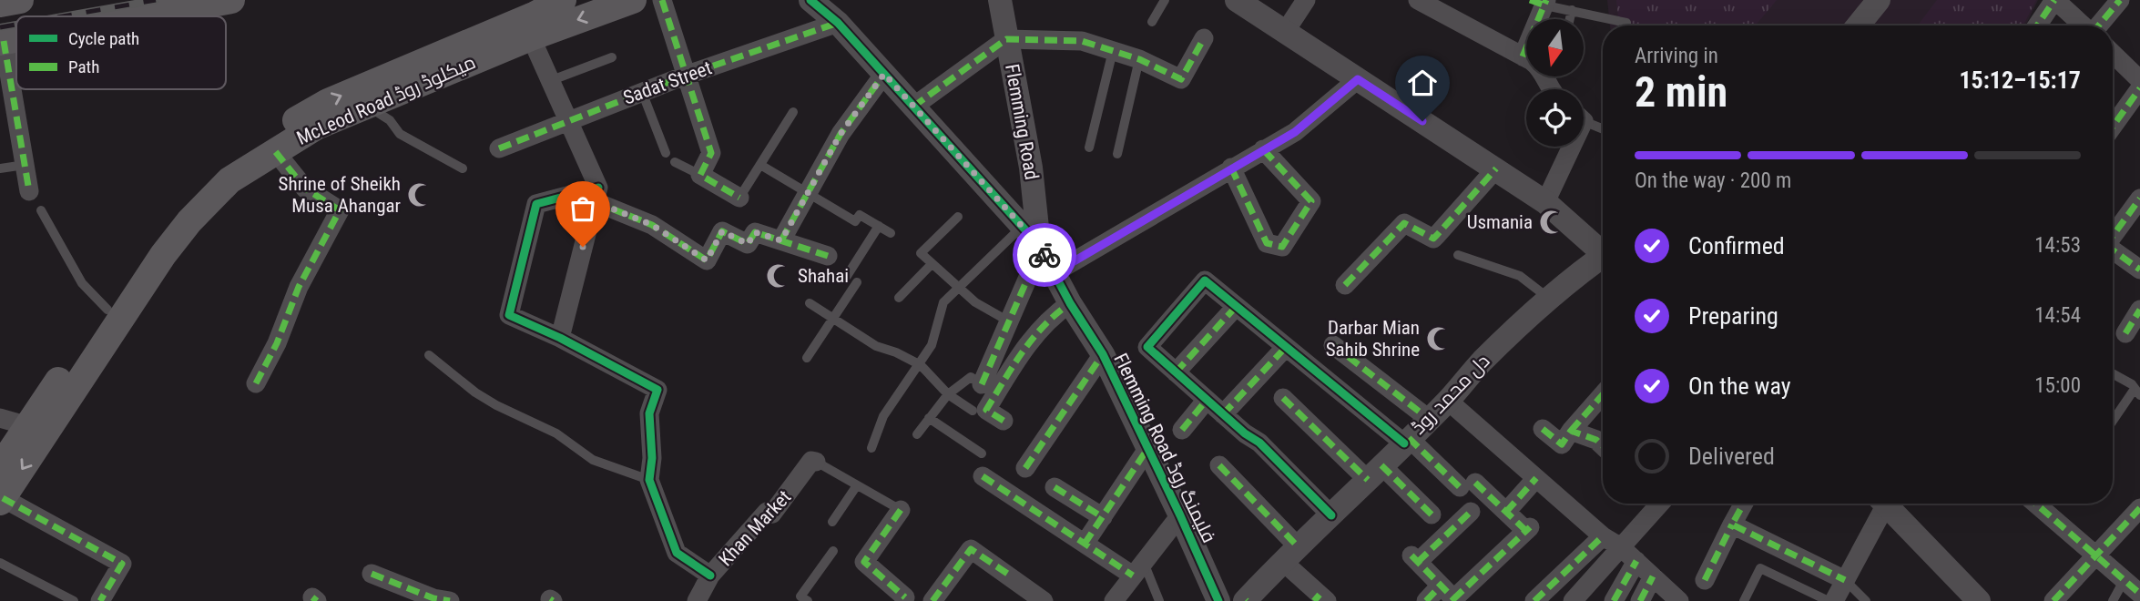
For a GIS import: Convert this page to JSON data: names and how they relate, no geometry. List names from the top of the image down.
{
  "streets": {
    "main road": ["McLeod Road میکلوڈ روڈ"],
    "street": [
      "Sadat Street",
      "Flemming Road",
      "دل محمد روڈ",
      "Flemming Road فلیمنگ روڈ",
      "Khan Market"
    ]
  },
  "crossings": [
    ["Flemming Road", "Flemming Road فلیمنگ روڈ"]
  ],
  "places": {
    "mosque": [
      "Shrine of Sheikh Musa Ahangar",
      "Usmania",
      "Shahai",
      "Darbar Mian Sahib Shrine"
    ]
  },
  "legend": ["Cycle path", "Path"],
  "north": "bottom",
  "page": {
    "heading": ["2 min", "Arriving in", "15:12–15:17"],
    "bar": "On the way · 200 m",
    "list": [
      ["Confirmed", "14:53"],
      ["Preparing", "14:54"],
      ["On the way", "15:00"],
      "Delivered"
    ]
  }
}
